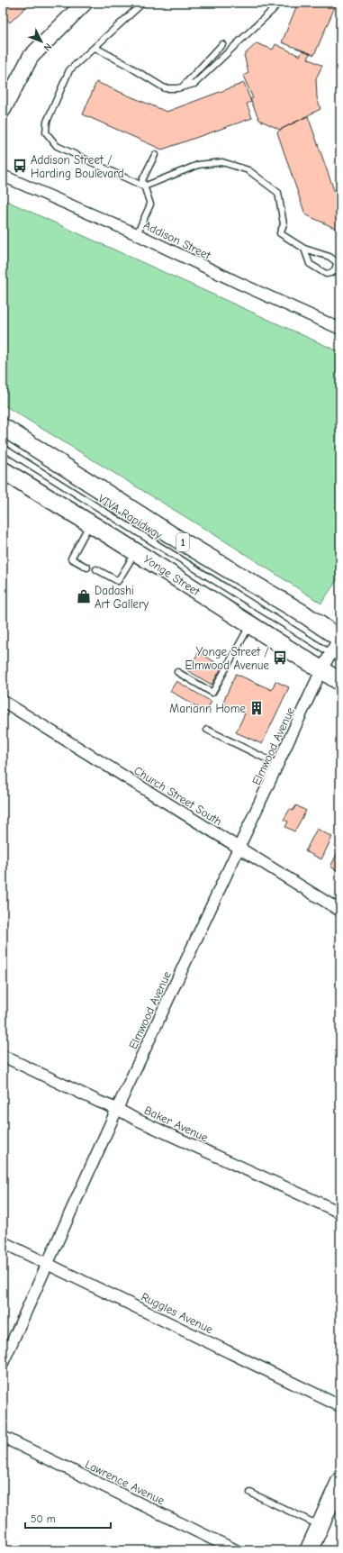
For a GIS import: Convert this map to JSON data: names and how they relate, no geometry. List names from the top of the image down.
{
  "streets": {
    "main road": ["1", "Yonge Street"],
    "street": [
      "Addison Street",
      "Elmwood Avenue",
      "Church Street South",
      "Baker Avenue",
      "Ruggles Avenue",
      "Lawrence Avenue"
    ],
    "lane": ["VIVA Rapidway"]
  },
  "crossings": [
    ["VIVA Rapidway", "Elmwood Avenue"],
    ["1", "Elmwood Avenue"],
    ["Yonge Street", "Elmwood Avenue"],
    ["Elmwood Avenue", "Church Street South"],
    ["Elmwood Avenue", "Baker Avenue"],
    ["Elmwood Avenue", "Ruggles Avenue"]
  ],
  "places": {
    "bus stop": ["Addison Street / Harding Boulevard", "Yonge Street / Elmwood Avenue"],
    "shop": ["Dadashi Art Gallery"],
    "building": ["Mariann Home"]
  },
  "scale_bar": "50 m",
  "north": "bottom right"
}
